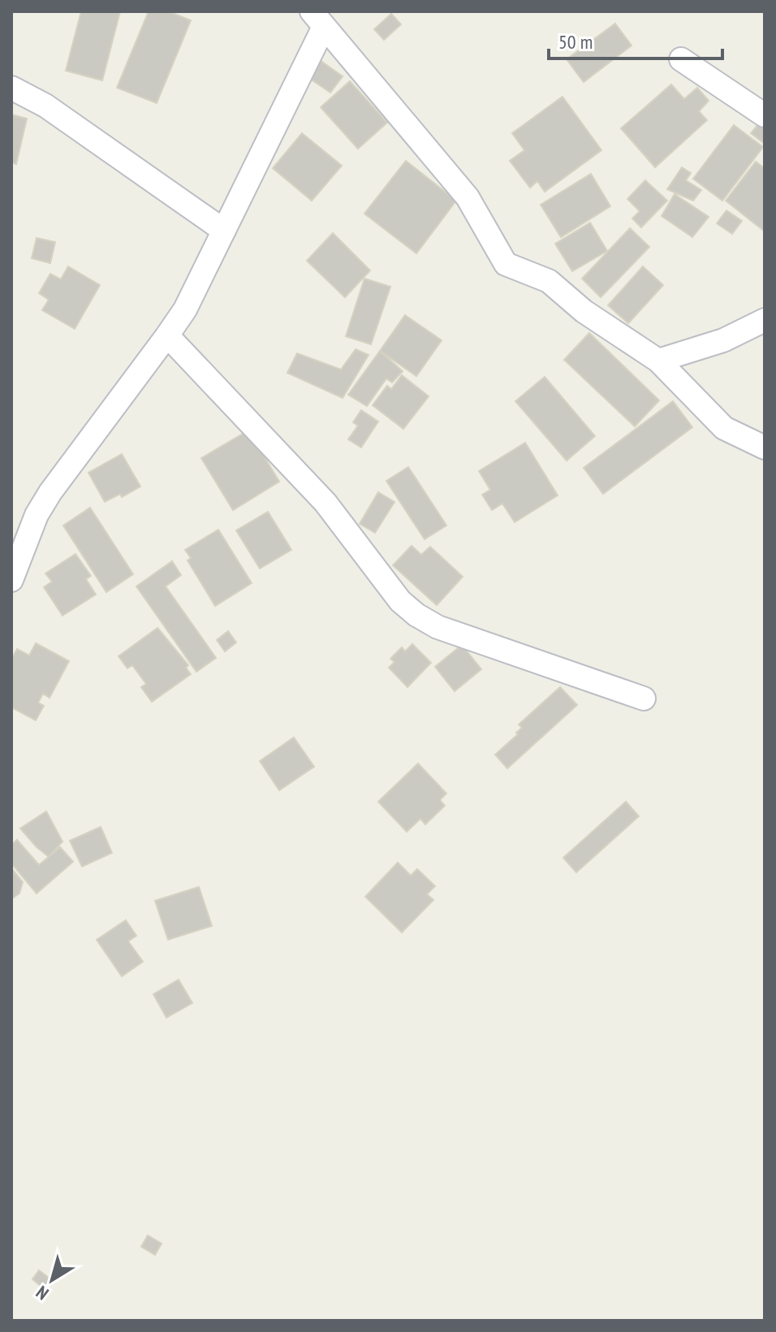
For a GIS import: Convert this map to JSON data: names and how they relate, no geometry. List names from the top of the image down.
{
  "scale_bar": "50 m",
  "north": "bottom left"
}
